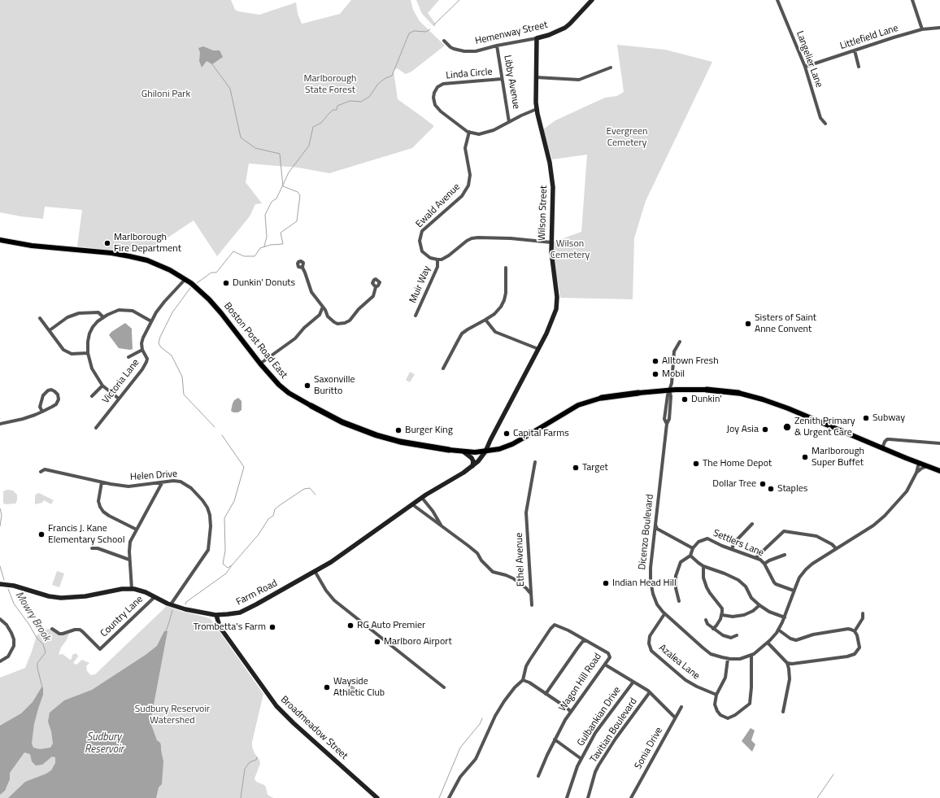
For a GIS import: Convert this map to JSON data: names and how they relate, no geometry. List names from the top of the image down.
{
  "streets": {
    "highway": ["Boston Post Road East"],
    "street": [
      "Hemenway Street",
      "Littlefield Lane",
      "Langelier Lane",
      "Linda Circle",
      "Libby Avenue",
      "Ewald Avenue",
      "Wilson Street",
      "Muir Way",
      "Victoria Lane",
      "Helen Drive",
      "Dicenzo Boulevard",
      "Settlers Lane",
      "Ethel Avenue",
      "Farm Road",
      "Country Lane",
      "Azalea Lane",
      "Wagon Hill Road",
      "Gulbankian Drive",
      "Broadmeadow Street",
      "Tavitian Boulevard",
      "Sonia Drive"
    ]
  },
  "crossings": [
    ["Hemenway Street", "Libby Avenue"],
    ["Hemenway Street", "Wilson Street"],
    ["Littlefield Lane", "Langelier Lane"],
    ["Linda Circle", "Libby Avenue"],
    ["Linda Circle", "Ewald Avenue"],
    ["Linda Circle", "Wilson Street"],
    ["Ewald Avenue", "Muir Way"],
    ["Wilson Street", "Boston Post Road East"],
    ["Wilson Street", "Farm Road"],
    ["Boston Post Road East", "Victoria Lane"],
    ["Boston Post Road East", "Dicenzo Boulevard"],
    ["Boston Post Road East", "Farm Road"],
    ["Helen Drive", "Farm Road"],
    ["Dicenzo Boulevard", "Settlers Lane"],
    ["Dicenzo Boulevard", "Azalea Lane"],
    ["Farm Road", "Country Lane"],
    ["Farm Road", "Broadmeadow Street"]
  ],
  "water": ["Mowry Brook", "Sudbury Reservoir"],
  "parks": [
    "Marlborough State Forest",
    "Ghiloni Park",
    "Evergreen Cemetery",
    "Wilson Cemetery",
    "Sudbury Reservoir Watershed"
  ],
  "places": [
    "Marlborough Fire Department",
    "Dunkin' Donuts",
    "Sisters of Saint Anne Convent",
    "Alltown Fresh",
    "Mobil",
    "Saxonville Buritto",
    "Dunkin'",
    "Subway",
    "Zenith Primary & Urgent Care",
    "Joy Asia",
    "Burger King",
    "Capital Farms",
    "Marlborough Super Buffet",
    "The Home Depot",
    "Target",
    "Dollar Tree",
    "Staples",
    "Francis J. Kane Elementary School",
    "Indian Head Hill",
    "RG Auto Premier",
    "Trombetta's Farm",
    "Marlboro Airport",
    "Wayside Athletic Club"
  ]
}
